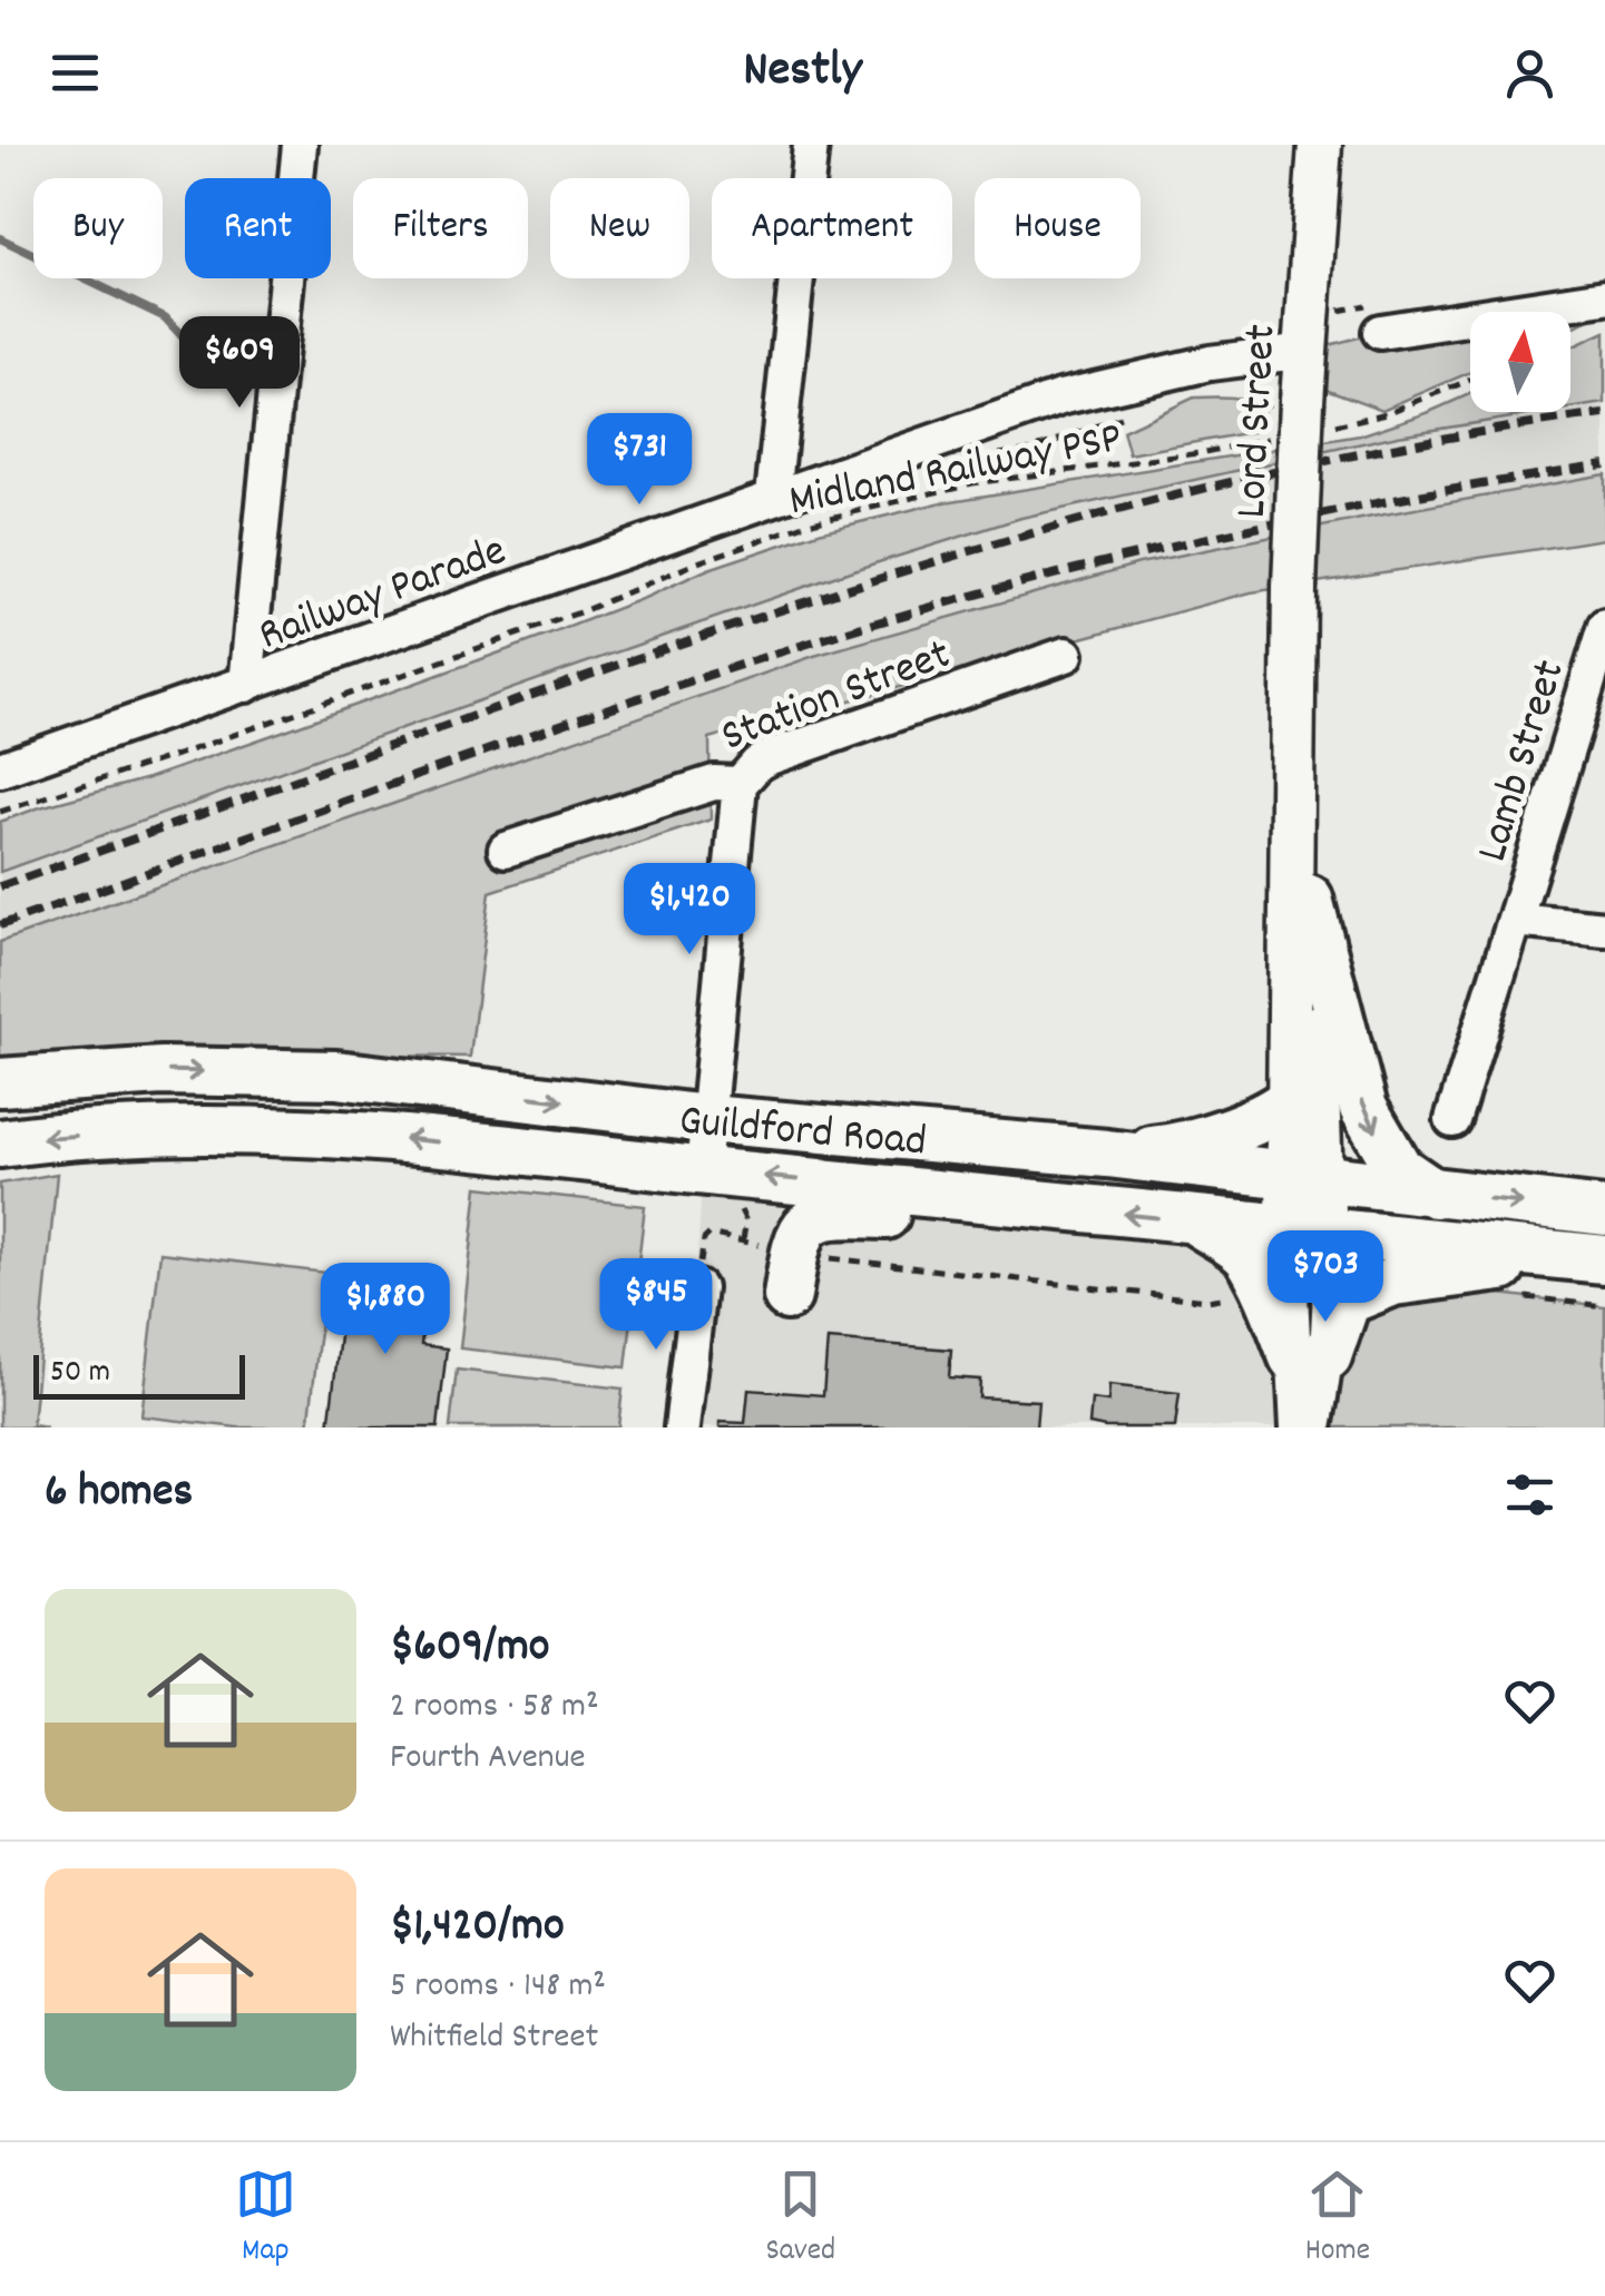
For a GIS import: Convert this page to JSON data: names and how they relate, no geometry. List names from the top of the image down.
{
  "streets": {
    "highway": ["Guildford Road"],
    "main road": ["Lord Street"],
    "street": ["Railway Parade", "Station Street", "Lamb Street"],
    "path": ["Midland Railway PSP"]
  },
  "crossings": [
    ["Lord Street", "Railway Parade"],
    ["Lord Street", "Guildford Road"]
  ],
  "scale_bar": "50 m",
  "north": "top",
  "page": {
    "header": "Nestly",
    "chip": [
      "Buy",
      "Rent",
      "Filters",
      "New",
      "Apartment",
      "House"
    ],
    "price": [
      "$609",
      "$731",
      "$1,420",
      "$703",
      "$845",
      "$1,880"
    ],
    "scale": "50 m",
    "heading": "6 homes",
    "list": [
      {
        "name": "$609/mo",
        "note": "2 rooms · 58 m² · Fourth Avenue"
      },
      {
        "name": "$1,420/mo",
        "note": "5 rooms · 148 m² · Whitfield Street"
      }
    ],
    "tabs": ["Map", "Saved", "Home"]
  }
}
